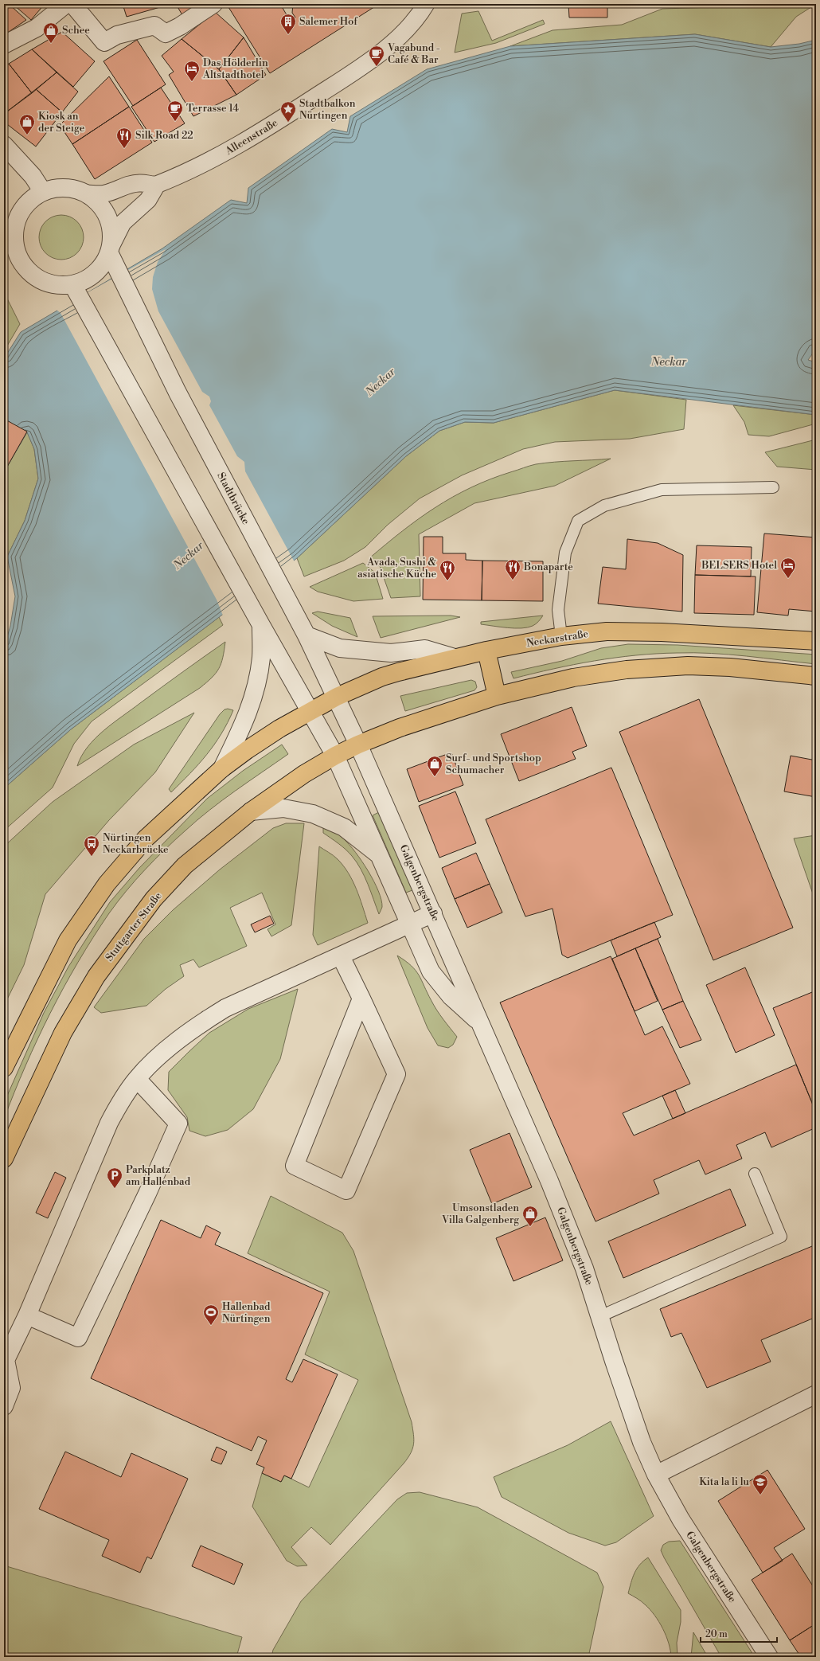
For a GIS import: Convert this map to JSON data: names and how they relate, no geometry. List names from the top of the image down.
{
  "streets": {
    "main road": ["Neckarstraße", "Stuttgarter Straße"],
    "street": ["Alleenstraße", "Stadtbrücke", "Galgenbergstraße"]
  },
  "crossings": [
    ["Alleenstraße", "Stadtbrücke"],
    ["Stadtbrücke", "Neckarstraße"],
    ["Stadtbrücke", "Galgenbergstraße"],
    ["Stadtbrücke", "Stuttgarter Straße"],
    ["Galgenbergstraße", "Stuttgarter Straße"]
  ],
  "water": ["Neckar"],
  "places": {
    "building": ["Salemer Hof"],
    "shop": [
      "Schee",
      "Kiosk an der Steige",
      "Surf- und Sportshop Schumacher",
      "Umsonstladen Villa Galgenberg"
    ],
    "cafe": ["Vagabund - Café & Bar", "Terrasse 14"],
    "hotel": ["Das Hölderlin Altstadthotel", "BELSERS Hotel"],
    "place": ["Stadtbalkon Nürtingen"],
    "restaurant": ["Silk Road 22", "Bonaparte", "Avada, Sushi & asiatische Küche"],
    "bus stop": ["Nürtingen Neckarbrücke"],
    "parking": ["Parkplatz am Hallenbad"],
    "sports": ["Hallenbad Nürtingen"],
    "school or university": ["Kita la li lu"]
  },
  "scale_bar": "20 m"
}
